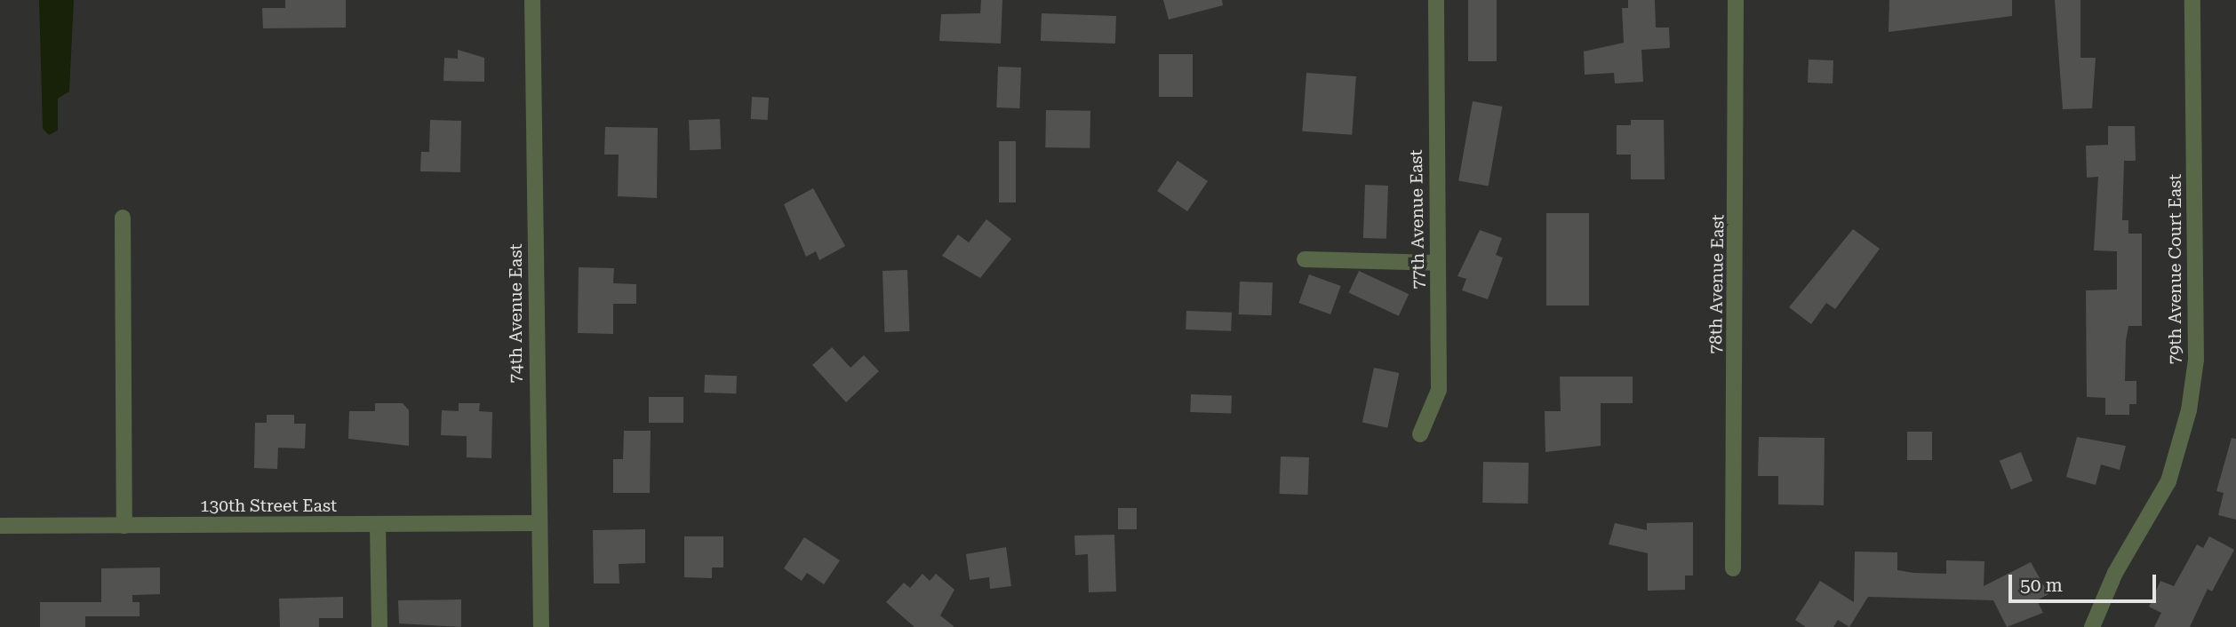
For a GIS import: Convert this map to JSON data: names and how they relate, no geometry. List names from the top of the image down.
{
  "streets": {
    "street": [
      "77th Avenue East",
      "79th Avenue Court East",
      "78th Avenue East",
      "74th Avenue East",
      "130th Street East"
    ]
  },
  "crossings": [
    ["74th Avenue East", "130th Street East"]
  ],
  "scale_bar": "50 m"
}
